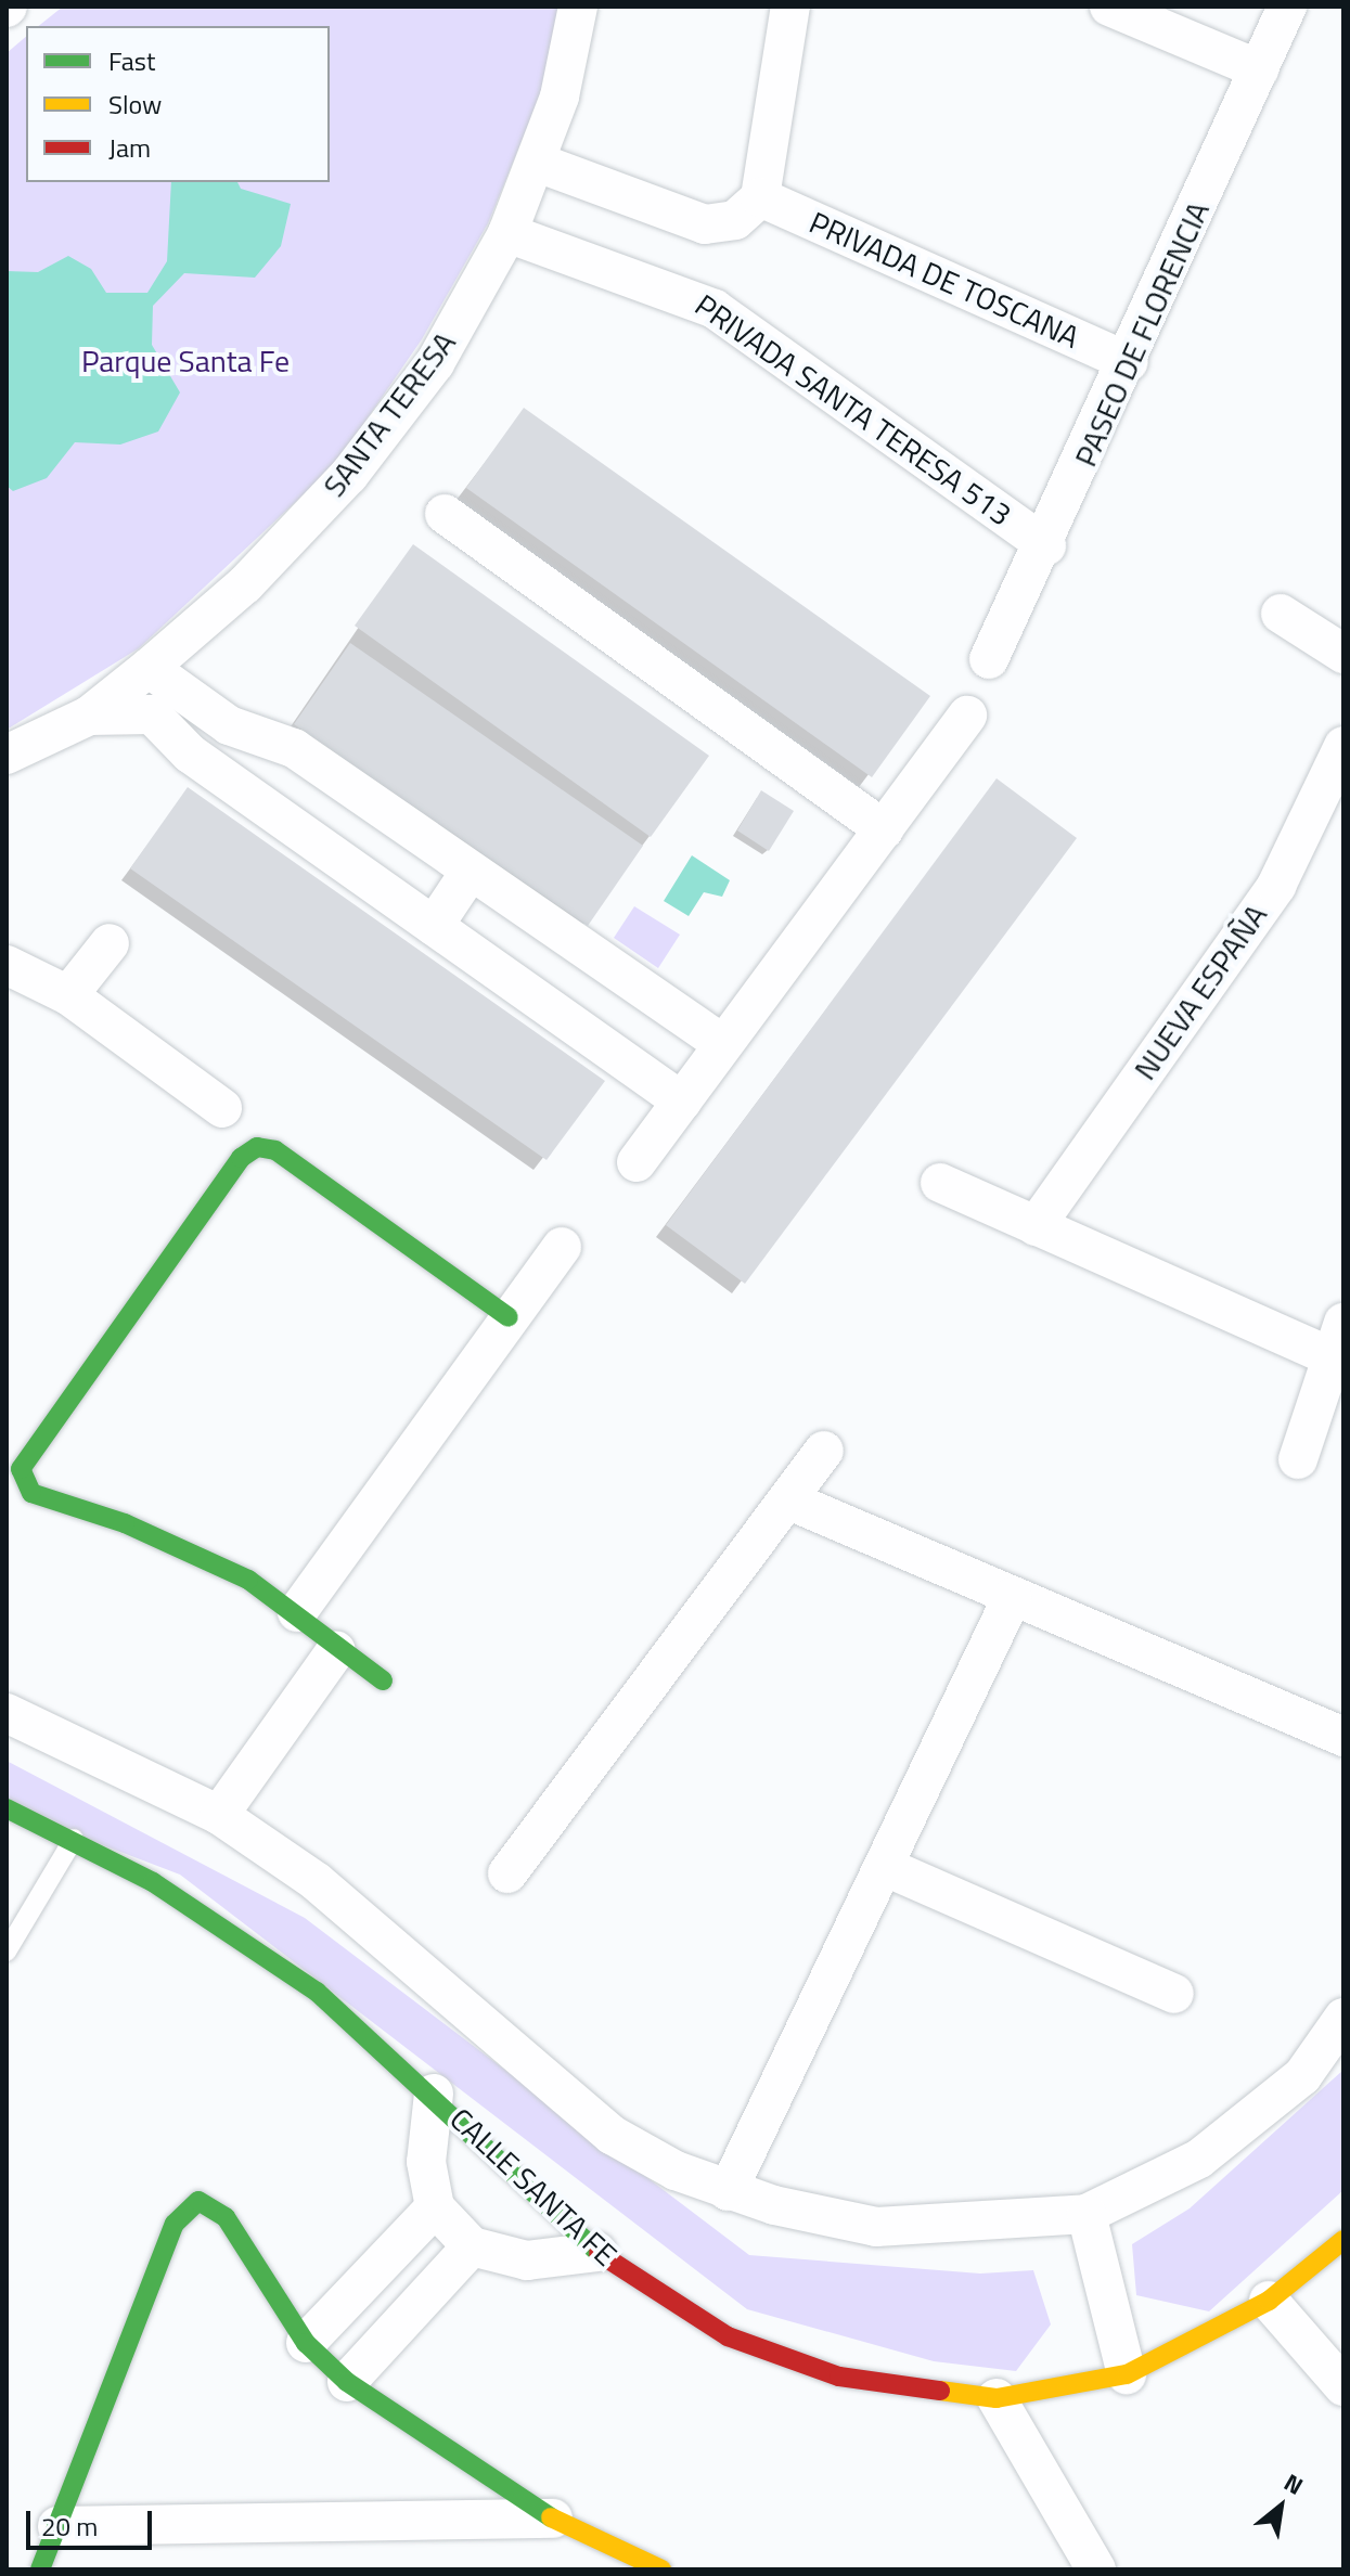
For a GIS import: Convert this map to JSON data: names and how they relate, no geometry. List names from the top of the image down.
{
  "streets": {
    "street": [
      "PRIVADA DE TOSCANA",
      "PASEO DE FLORENCIA",
      "PRIVADA SANTA TERESA 513",
      "SANTA TERESA",
      "NUEVA ESPAÑA",
      "CALLE SANTA FE"
    ]
  },
  "crossings": [
    ["PRIVADA DE TOSCANA", "PASEO DE FLORENCIA"],
    ["PASEO DE FLORENCIA", "PRIVADA SANTA TERESA 513"],
    ["PRIVADA SANTA TERESA 513", "SANTA TERESA"]
  ],
  "parks": ["Parque Santa Fe"],
  "legend": ["Fast", "Slow", "Jam"],
  "scale_bar": "20 m",
  "north": "top right"
}
